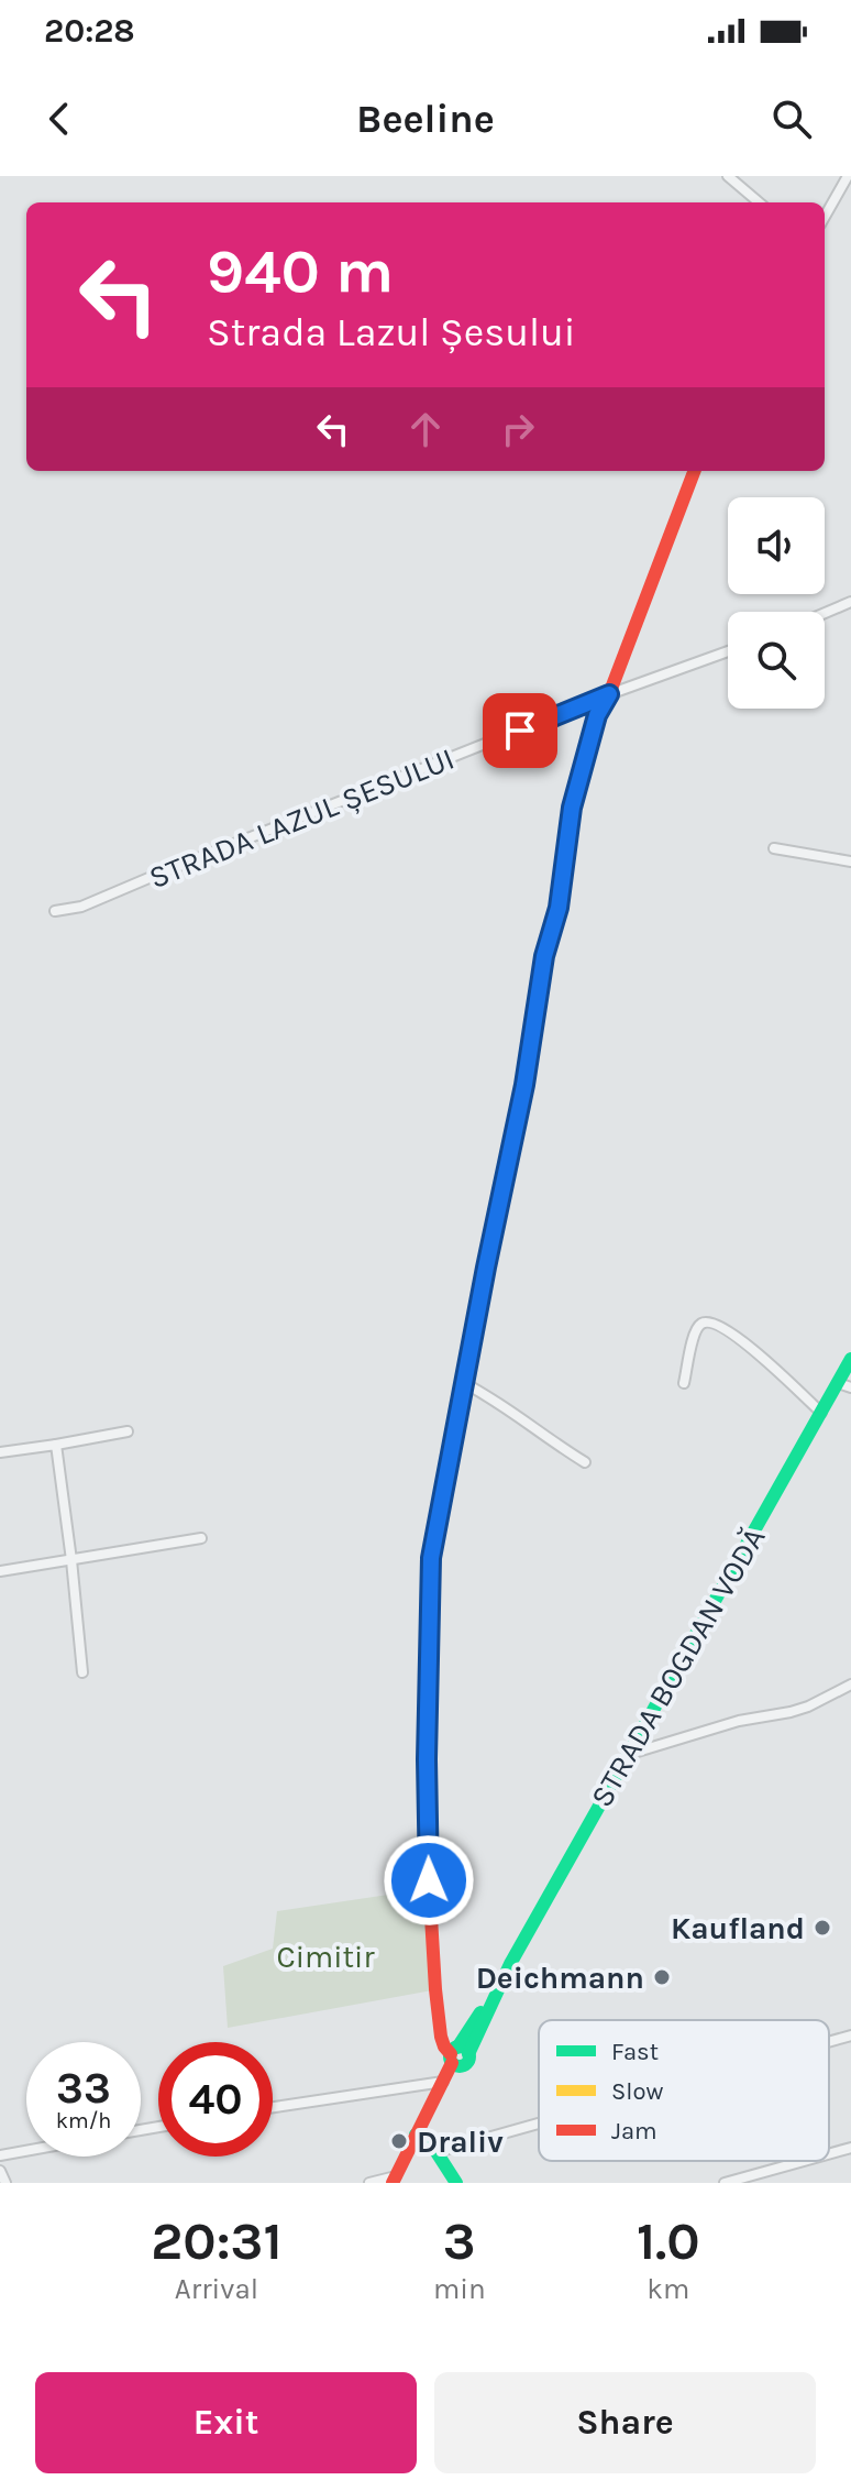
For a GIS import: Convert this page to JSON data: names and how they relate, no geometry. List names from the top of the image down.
{
  "streets": {
    "street": ["STRADA LAZUL ȘESULUI", "STRADA BOGDAN VODĂ"]
  },
  "parks": ["Cimitir"],
  "places": ["Kaufland", "Deichmann", "Draliv"],
  "legend": ["Fast", "Slow", "Jam"],
  "page": {
    "status": "20:28",
    "header": "Beeline",
    "turn": ["940 m", "Strada Lazul Șesului"],
    "speed": "33 km/h",
    "limit": "40",
    "eta": [
      "20:31",
      "Arrival",
      "3",
      "min",
      "1.0",
      "km"
    ],
    "buttons": ["Exit", "Share"]
  }
}
